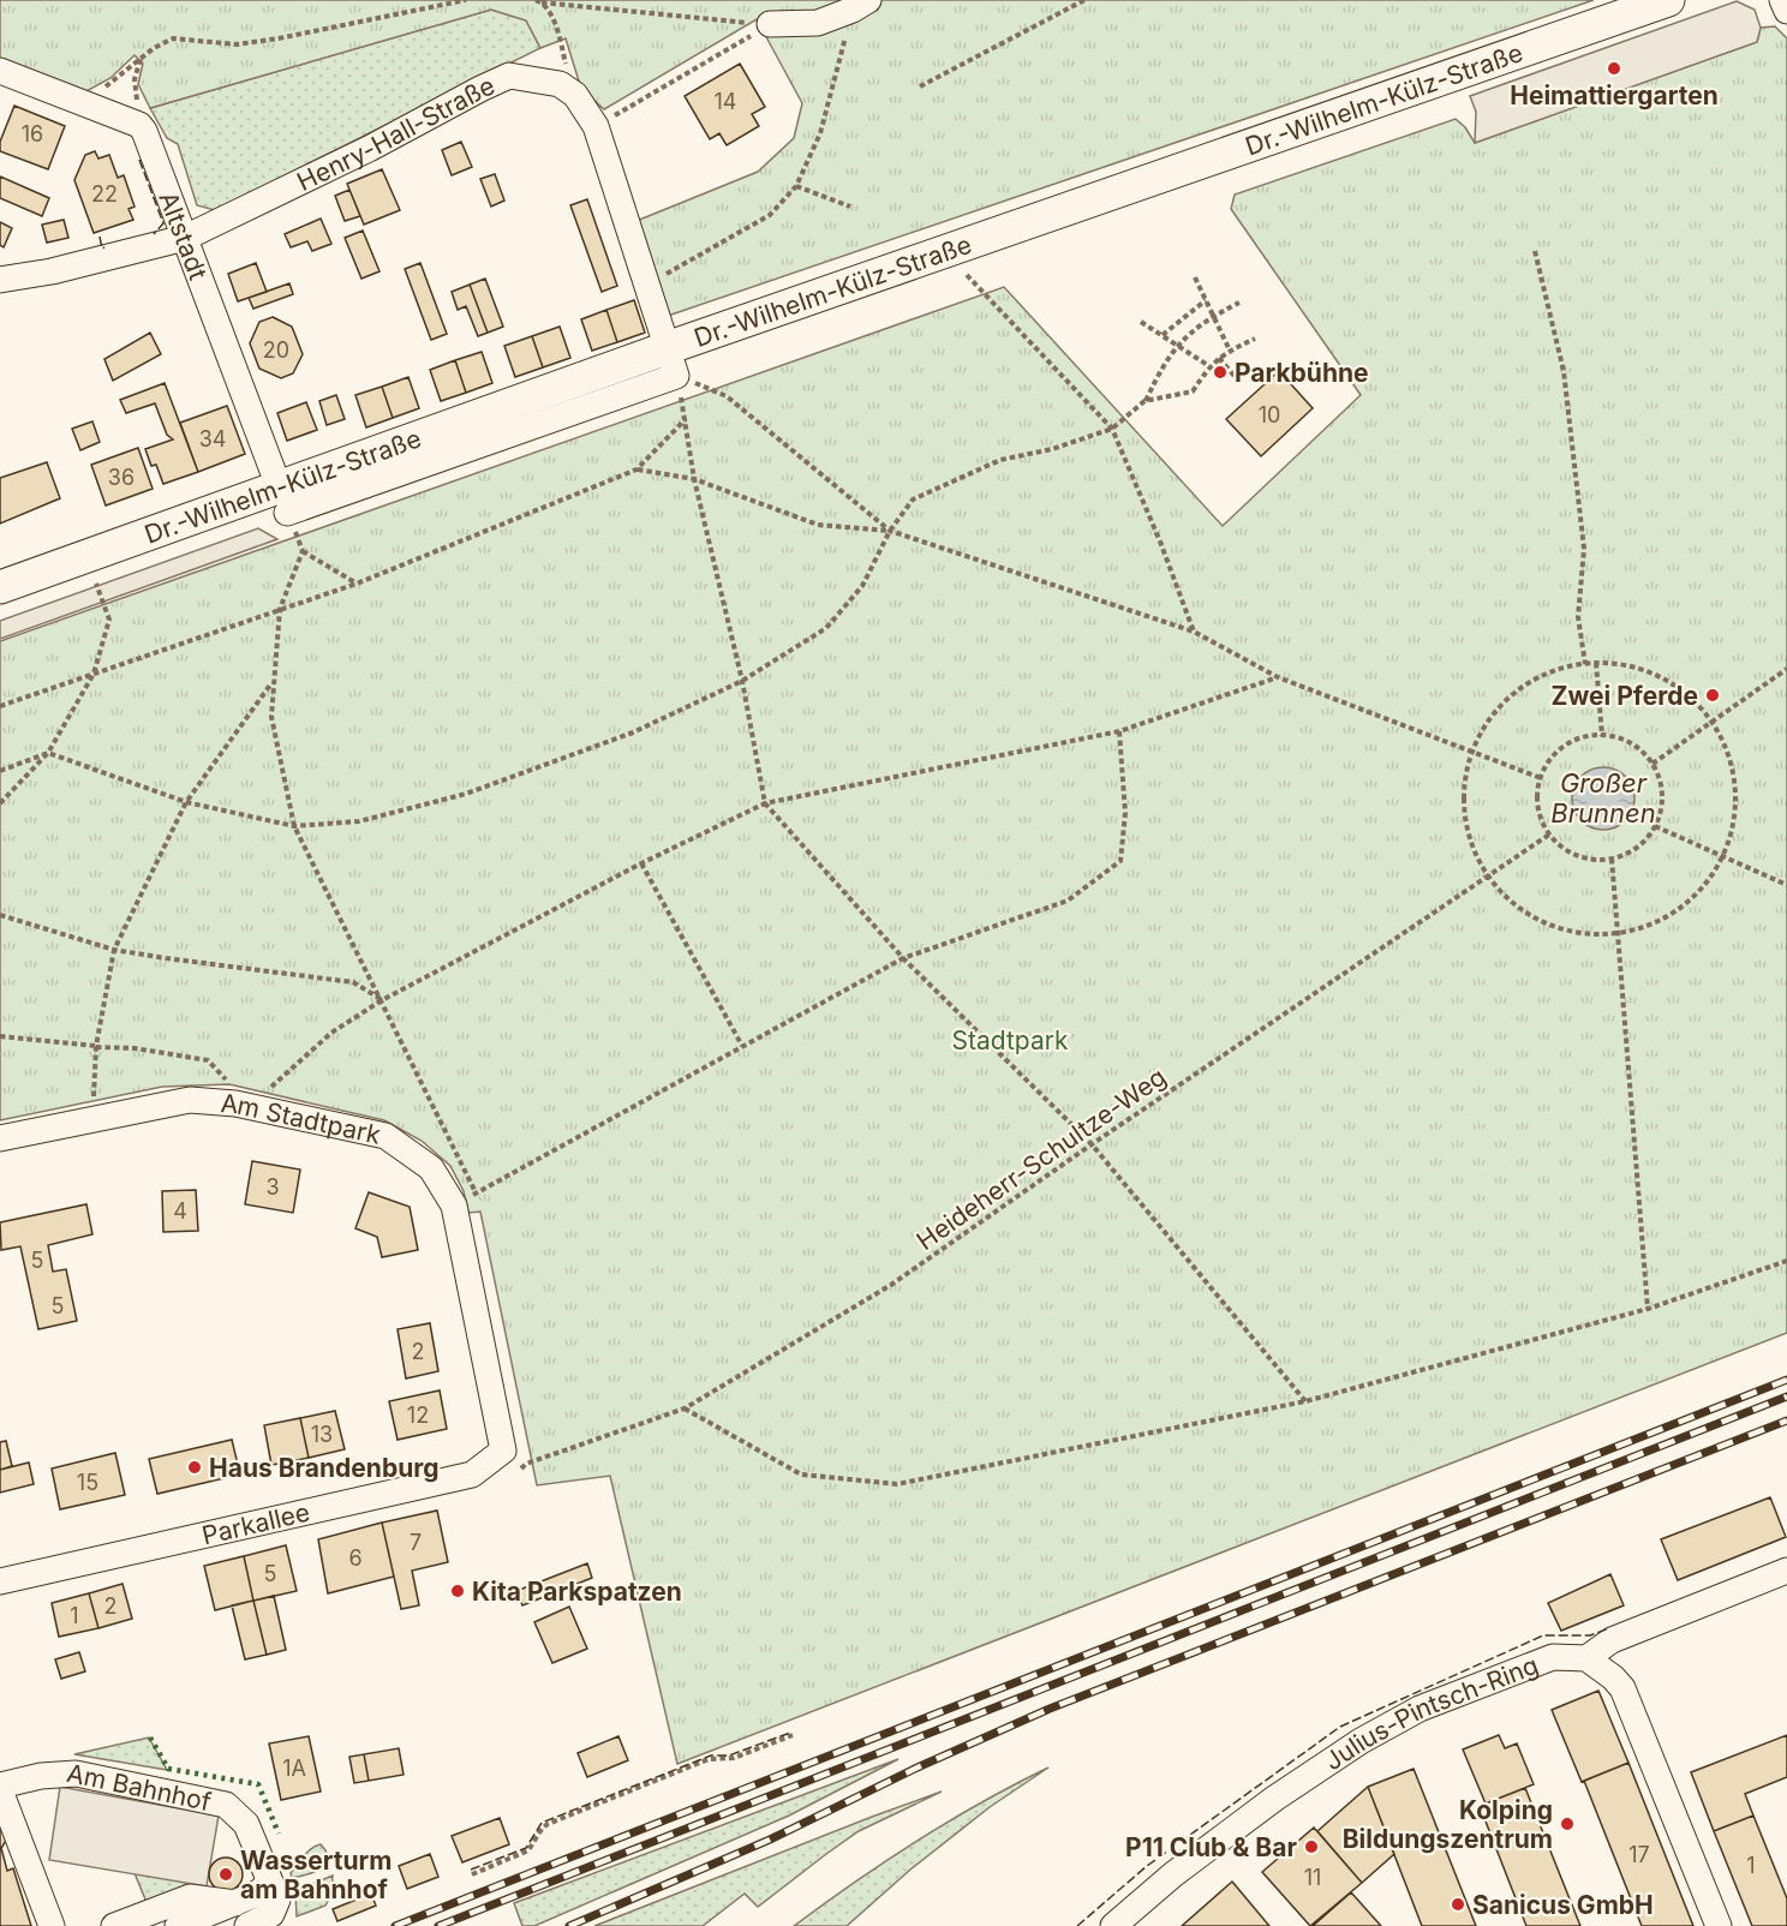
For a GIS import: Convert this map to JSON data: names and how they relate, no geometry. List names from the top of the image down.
{
  "streets": {
    "main road": ["Dr.-Wilhelm-Külz-Straße"],
    "street": [
      "Henry-Hall-Straße",
      "Altstadt",
      "Am Stadtpark",
      "Parkallee",
      "Julius-Pintsch-Ring",
      "Am Bahnhof"
    ],
    "path": ["Heideherr-Schultze-Weg"]
  },
  "crossings": [
    ["Dr.-Wilhelm-Külz-Straße", "Altstadt"],
    ["Henry-Hall-Straße", "Altstadt"],
    ["Am Stadtpark", "Parkallee"]
  ],
  "water": ["Großer Brunnen"],
  "parks": ["Stadtpark"],
  "places": [
    "Heimattiergarten",
    "Parkbühne",
    "Zwei Pferde",
    "Haus Brandenburg",
    "Kita Parkspatzen",
    "Kolping Bildungszentrum",
    "P11 Club & Bar",
    "Wasserturm am Bahnhof",
    "Sanicus GmbH"
  ],
  "house_numbers": [
    "14",
    "16",
    "22",
    "20",
    "10",
    "34",
    "36",
    "3",
    "4",
    "5",
    "5",
    "2",
    "12",
    "13",
    "15",
    "7",
    "6",
    "5",
    "2",
    "1",
    "1A",
    "17",
    "1",
    "11"
  ]
}
